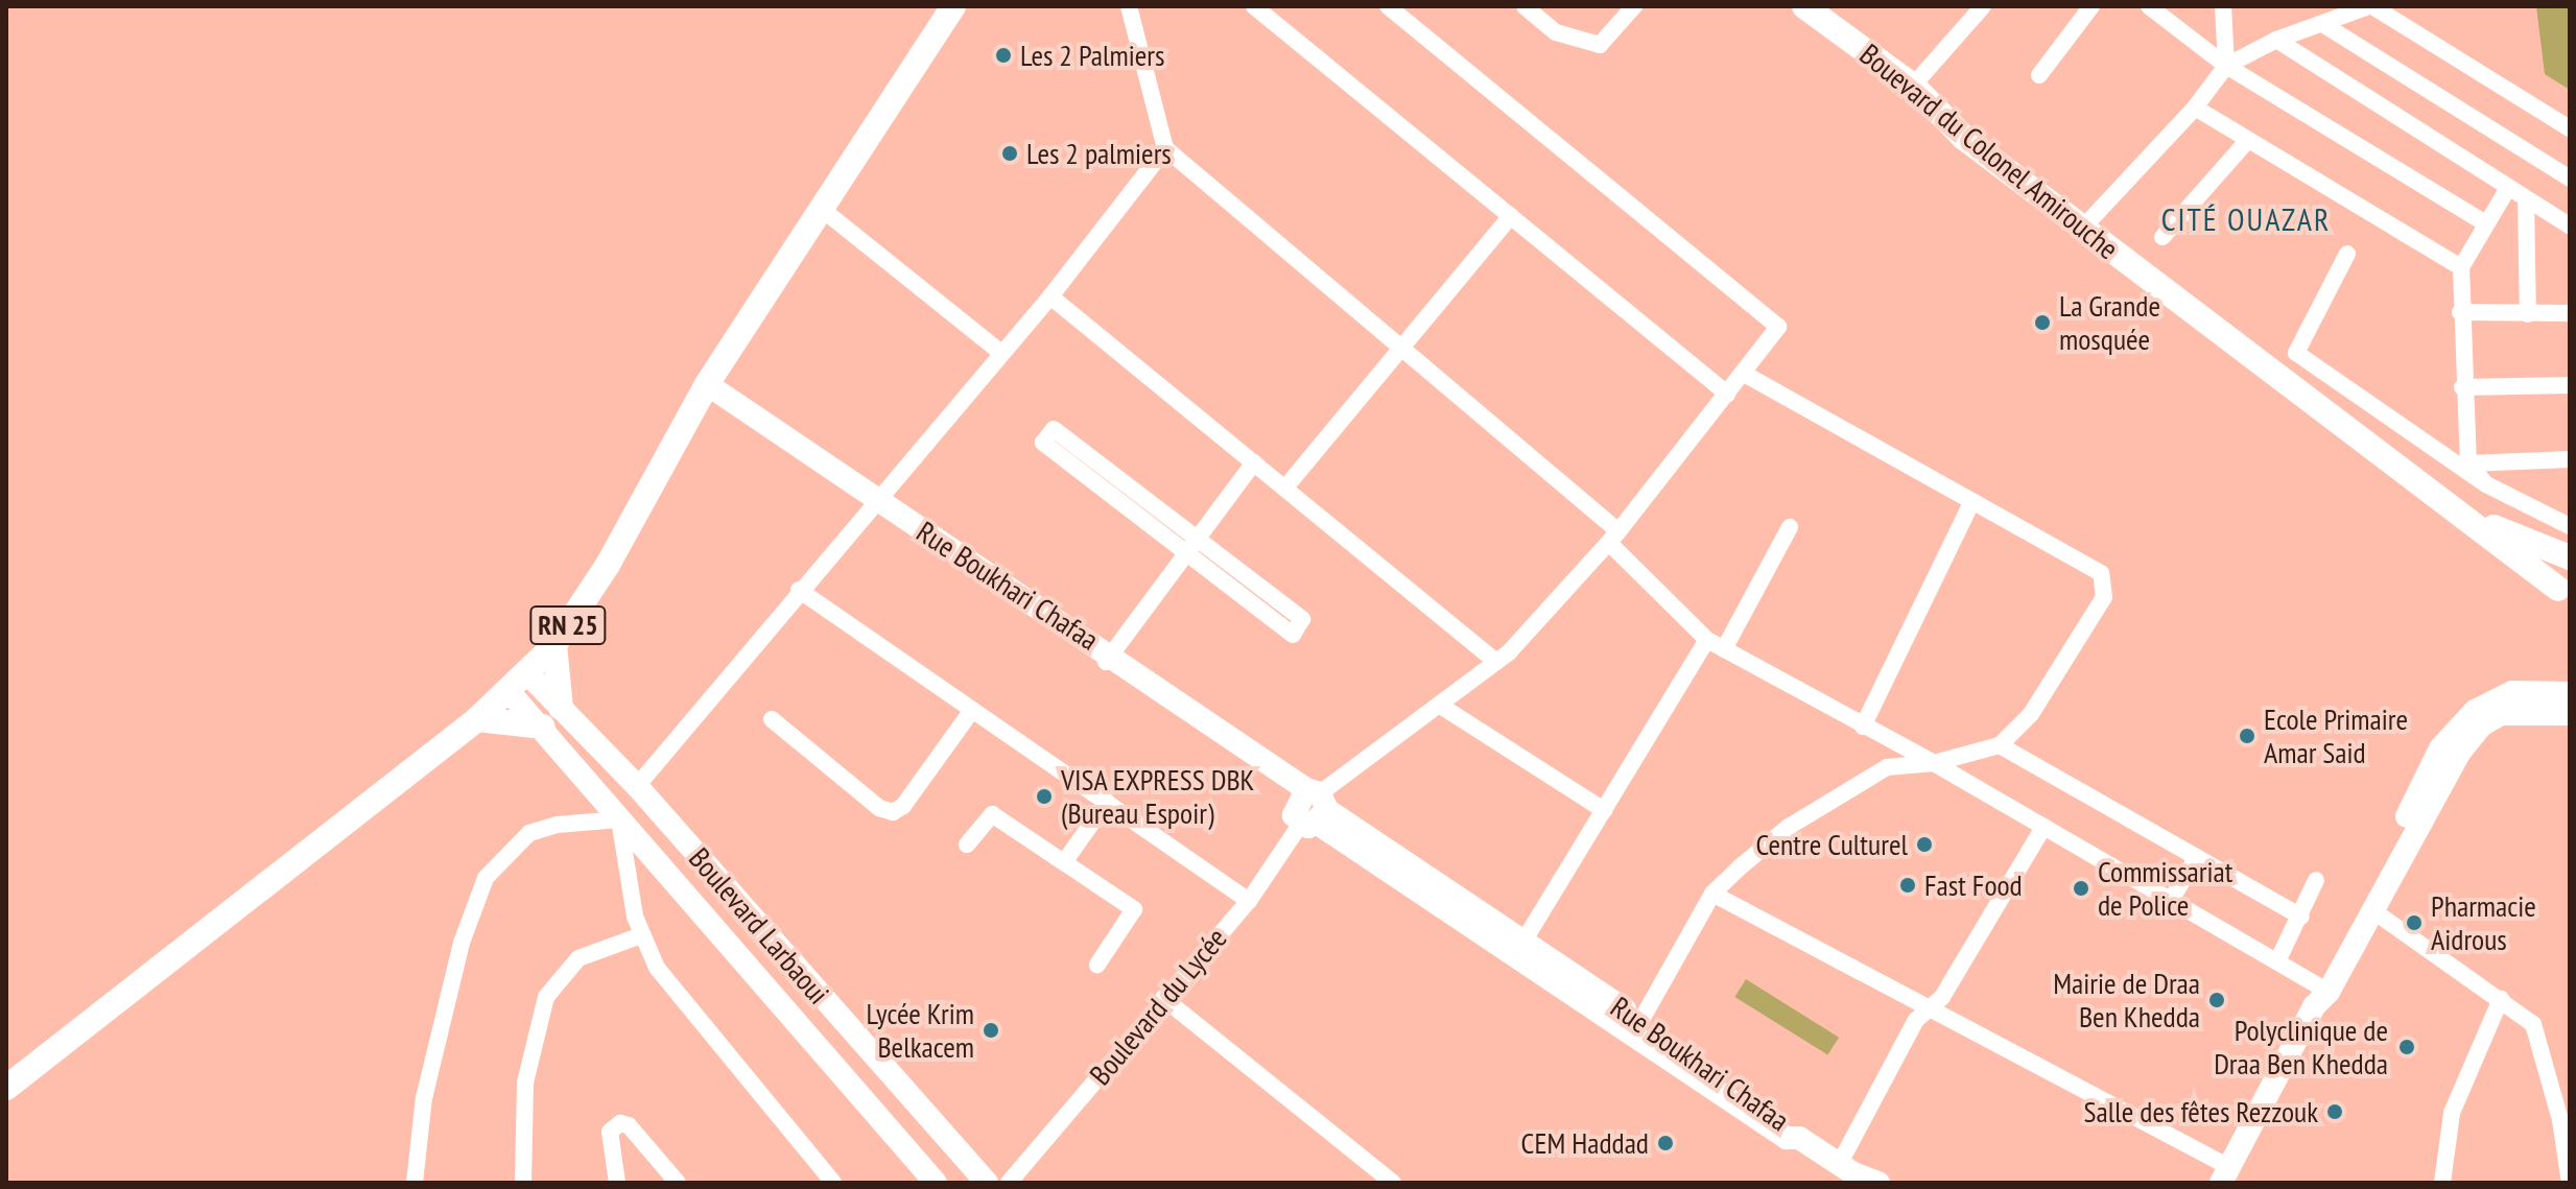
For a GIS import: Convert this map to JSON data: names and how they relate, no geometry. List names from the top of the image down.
{
  "streets": {
    "main road": [
      "Bouevard du Colonel Amirouche",
      "Rue Boukhari Chafaa",
      "RN 25",
      "Boulevard Larbaoui"
    ],
    "street": ["Boulevard du Lycée"]
  },
  "crossings": [
    ["Rue Boukhari Chafaa", "RN 25"],
    ["Rue Boukhari Chafaa", "Boulevard du Lycée"],
    ["RN 25", "Boulevard Larbaoui"]
  ],
  "districts": ["CITÉ OUAZAR"],
  "places": [
    "Les 2 Palmiers",
    "Les 2 palmiers",
    "La Grande mosquée",
    "Ecole Primaire Amar Said",
    "VISA EXPRESS DBK (Bureau Espoir)",
    "Centre Culturel",
    "Fast Food",
    "Commissariat de Police",
    "Pharmacie Aidrous",
    "Mairie de Draa Ben Khedda",
    "Lycée Krim Belkacem",
    "Polyclinique de Draa Ben Khedda",
    "Salle des fêtes Rezzouk",
    "CEM Haddad"
  ]
}
